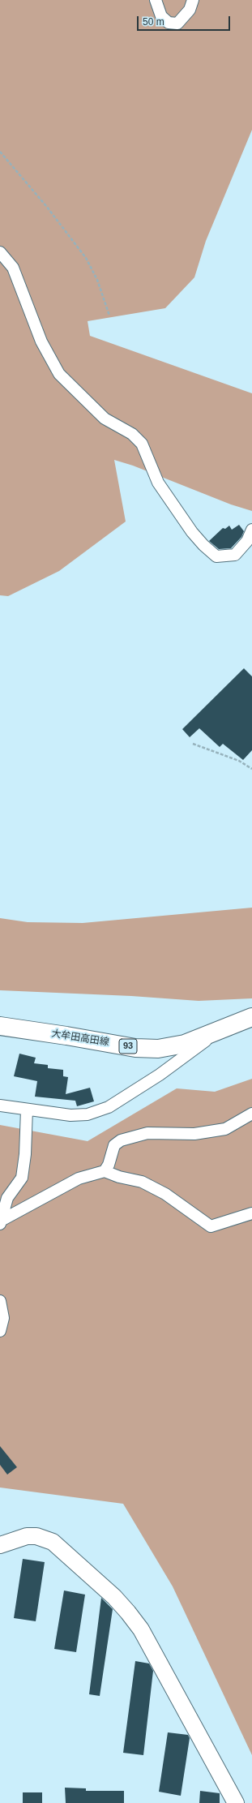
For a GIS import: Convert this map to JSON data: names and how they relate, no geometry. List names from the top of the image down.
{
  "streets": {
    "main road": ["大牟田高田線", "93"]
  },
  "scale_bar": "50 m"
}
